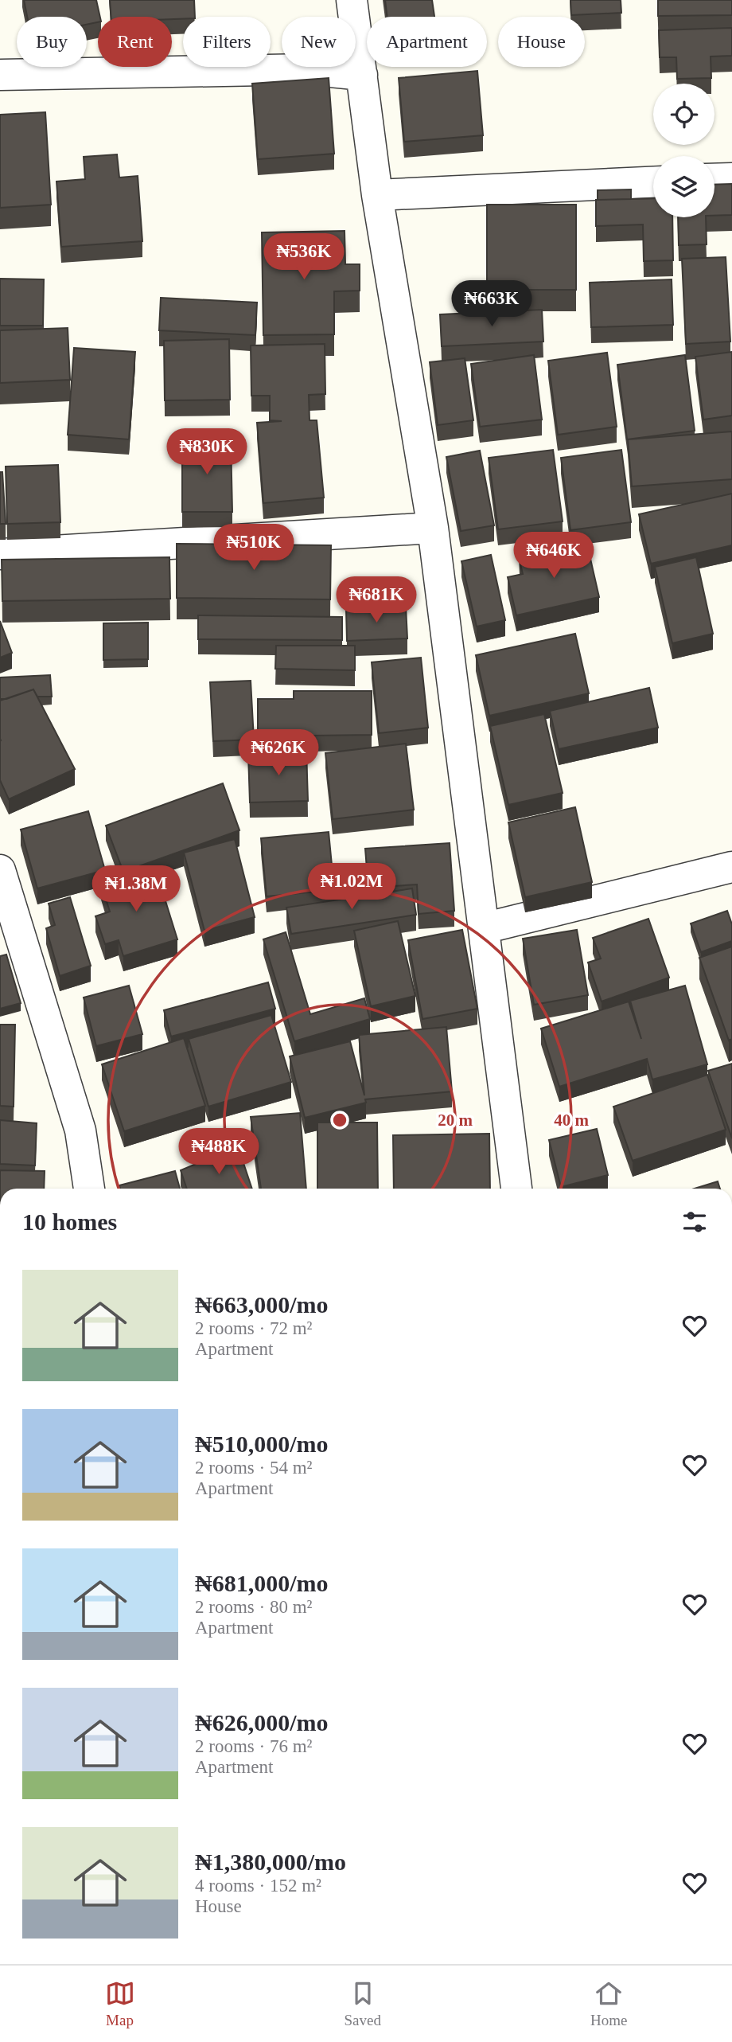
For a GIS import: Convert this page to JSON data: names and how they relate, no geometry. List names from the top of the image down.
{
  "page": {
    "chip": [
      "Buy",
      "Rent",
      "Filters",
      "New",
      "Apartment",
      "House"
    ],
    "price": [
      "₦536K",
      "₦663K",
      "₦830K",
      "₦510K",
      "₦646K",
      "₦681K",
      "₦626K",
      "₦1.02M",
      "₦1.38M",
      "₦488K"
    ],
    "heading": "10 homes",
    "list": [
      {
        "name": "₦663,000/mo",
        "note": "2 rooms · 72 m² · Apartment"
      },
      {
        "name": "₦510,000/mo",
        "note": "2 rooms · 54 m² · Apartment"
      },
      {
        "name": "₦681,000/mo",
        "note": "2 rooms · 80 m² · Apartment"
      },
      {
        "name": "₦626,000/mo",
        "note": "2 rooms · 76 m² · Apartment"
      },
      {
        "name": "₦1,380,000/mo",
        "note": "4 rooms · 152 m² · House"
      }
    ],
    "tabs": ["Map", "Saved", "Home"]
  },
  "rings": ["20 m", "40 m"]
}
